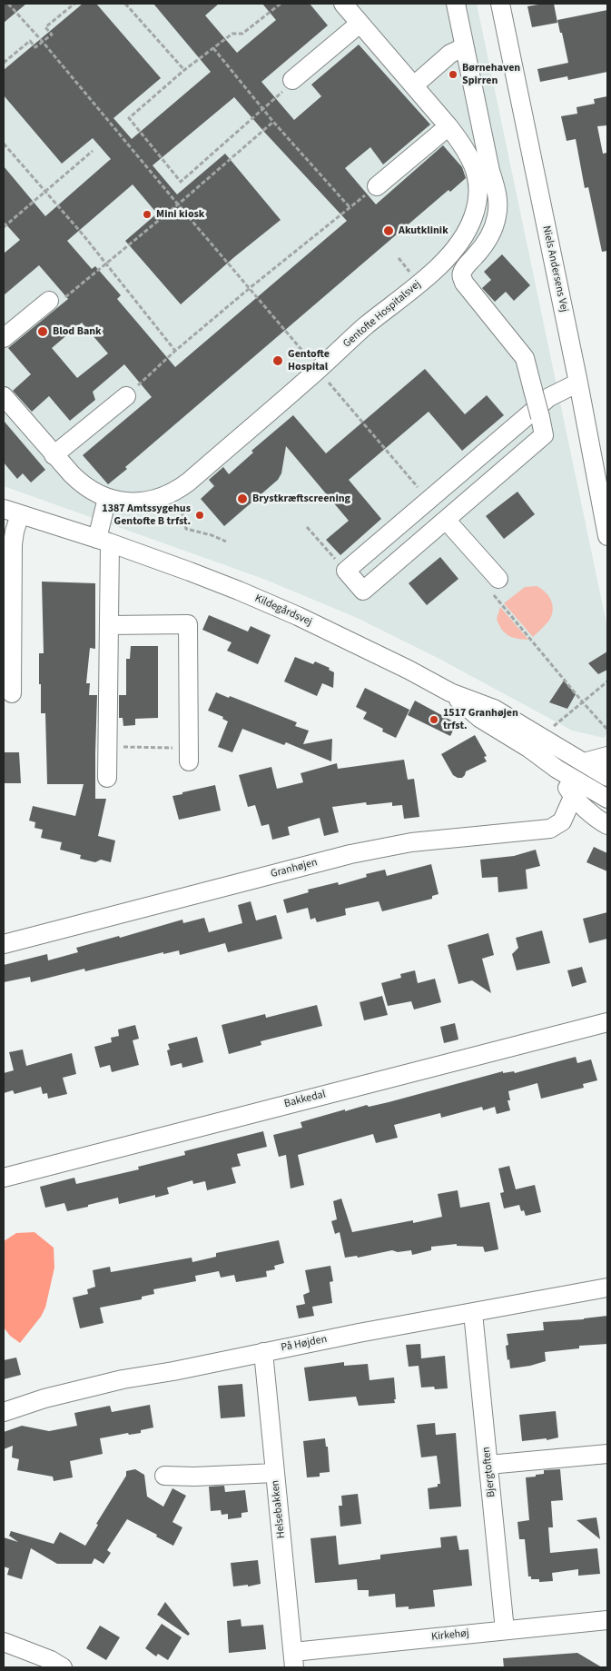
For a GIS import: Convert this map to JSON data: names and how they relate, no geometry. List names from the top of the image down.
{
  "streets": {
    "street": [
      "Niels Andersens Vej",
      "Gentofte Hospitalsvej",
      "Kildegårdsvej",
      "Granhøjen",
      "Bakkedal",
      "På Højden",
      "Bjergtoften",
      "Helsebakken",
      "Kirkehøj"
    ]
  },
  "crossings": [
    ["Kildegårdsvej", "Granhøjen"],
    ["På Højden", "Bjergtoften"],
    ["På Højden", "Helsebakken"],
    ["Bjergtoften", "Kirkehøj"],
    ["Helsebakken", "Kirkehøj"]
  ],
  "places": [
    "Børnehaven Spirren",
    "Mini kiosk",
    "Akutklinik",
    "Blod Bank",
    "Gentofte Hospital",
    "Brystkræftscreening",
    "1387 Amtssygehus Gentofte B trfst.",
    "1517 Granhøjen trfst."
  ]
}
